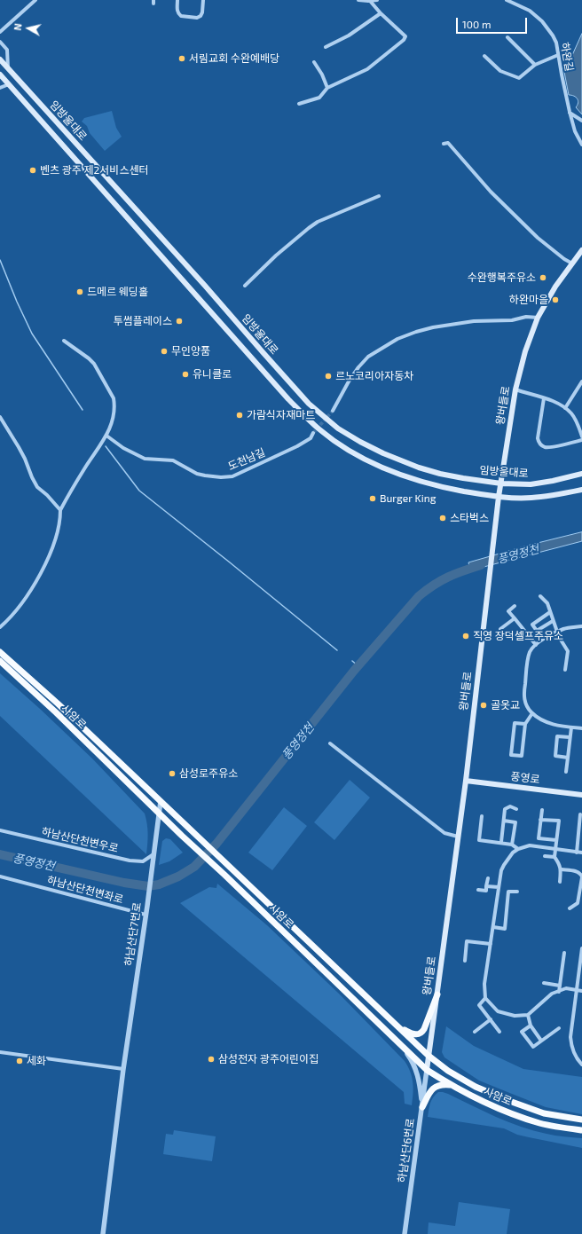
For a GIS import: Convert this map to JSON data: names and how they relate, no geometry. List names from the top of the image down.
{
  "streets": {
    "main road": [
      "임방울대로",
      "왕버들로",
      "사암로",
      "풍영로"
    ],
    "street": [
      "하완길",
      "도천남길",
      "하남산단천변우로",
      "하남산단천변좌로",
      "하남산단7번로",
      "하남산단6번로"
    ]
  },
  "crossings": [
    ["임방울대로", "왕버들로"],
    ["왕버들로", "사암로"],
    ["왕버들로", "풍영로"],
    ["왕버들로", "하남산단6번로"],
    ["사암로", "하남산단7번로"],
    ["사암로", "하남산단6번로"],
    ["하남산단천변우로", "하남산단7번로"],
    ["하남산단천변좌로", "하남산단7번로"]
  ],
  "water": ["풍영정천"],
  "places": [
    "서림교회 수완예배당",
    "벤츠 광주 제2서비스센터",
    "수완행복주유소",
    "드메르 웨딩홀",
    "하완마을",
    "투썸플레이스",
    "무인양품",
    "유니클로",
    "르노코리아자동차",
    "가람식자재마트",
    "Burger King",
    "스타벅스",
    "직영 장덕셀프주유소",
    "골옷교",
    "삼성로주유소",
    "삼성전자 광주어린이집",
    "세화"
  ],
  "scale_bar": "100 m",
  "north": "left"
}
